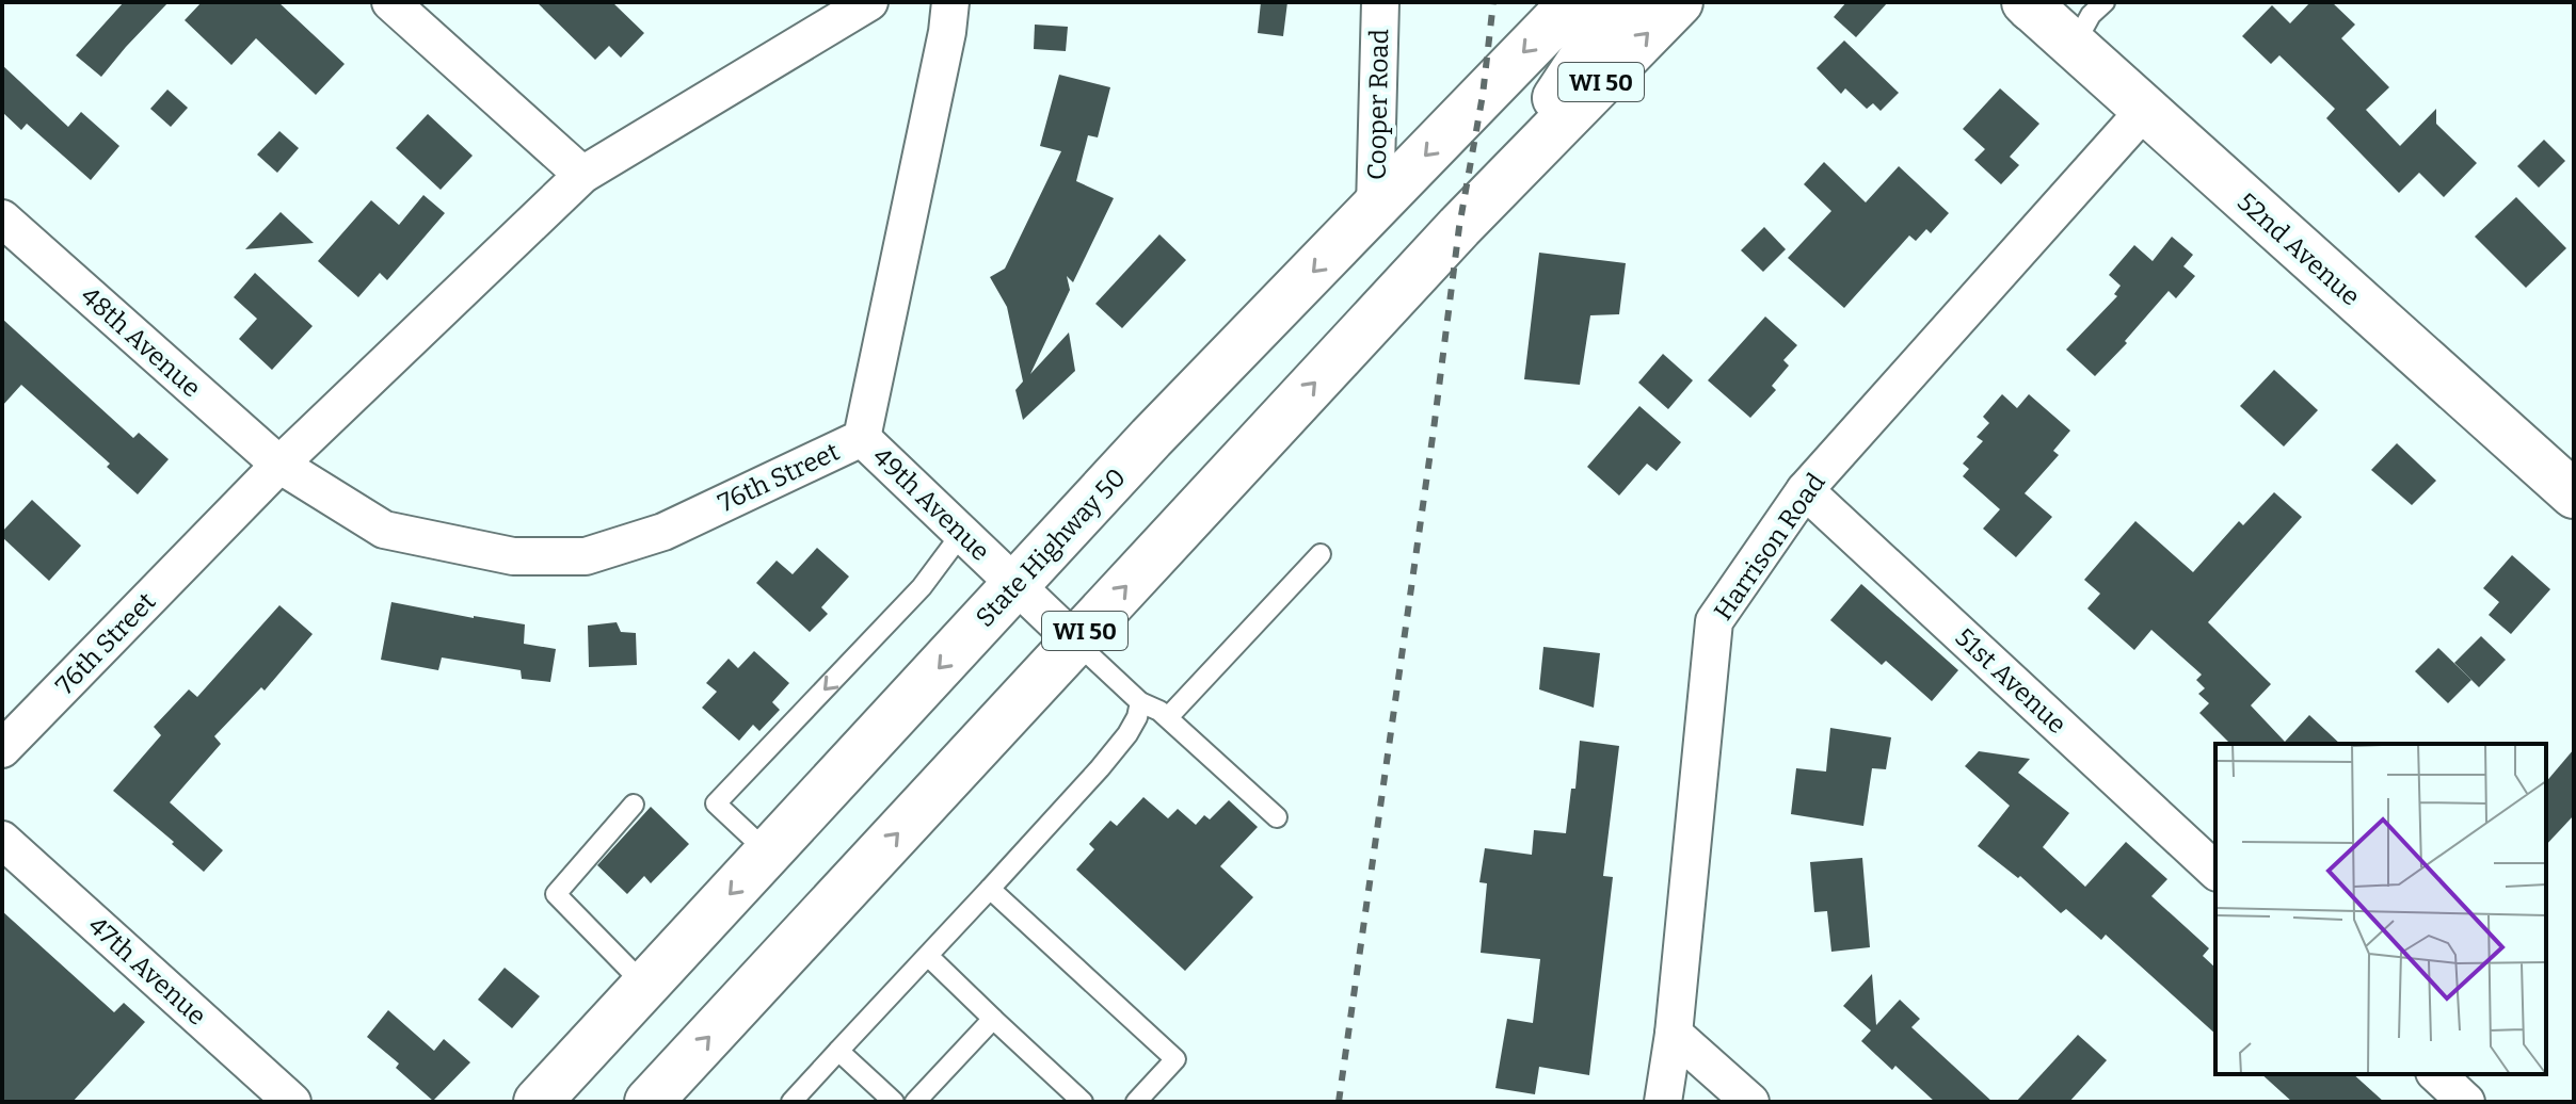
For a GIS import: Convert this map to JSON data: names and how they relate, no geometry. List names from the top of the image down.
{
  "streets": {
    "main road": ["WI 50", "52nd Avenue", "State Highway 50"],
    "street": [
      "Cooper Road",
      "48th Avenue",
      "76th Street",
      "49th Avenue",
      "Harrison Road",
      "51st Avenue",
      "47th Avenue"
    ]
  },
  "crossings": [
    ["WI 50", "49th Avenue"],
    ["Cooper Road", "State Highway 50"],
    ["52nd Avenue", "Harrison Road"],
    ["48th Avenue", "76th Street"],
    ["76th Street", "49th Avenue"],
    ["49th Avenue", "State Highway 50"],
    ["Harrison Road", "51st Avenue"]
  ]
}
